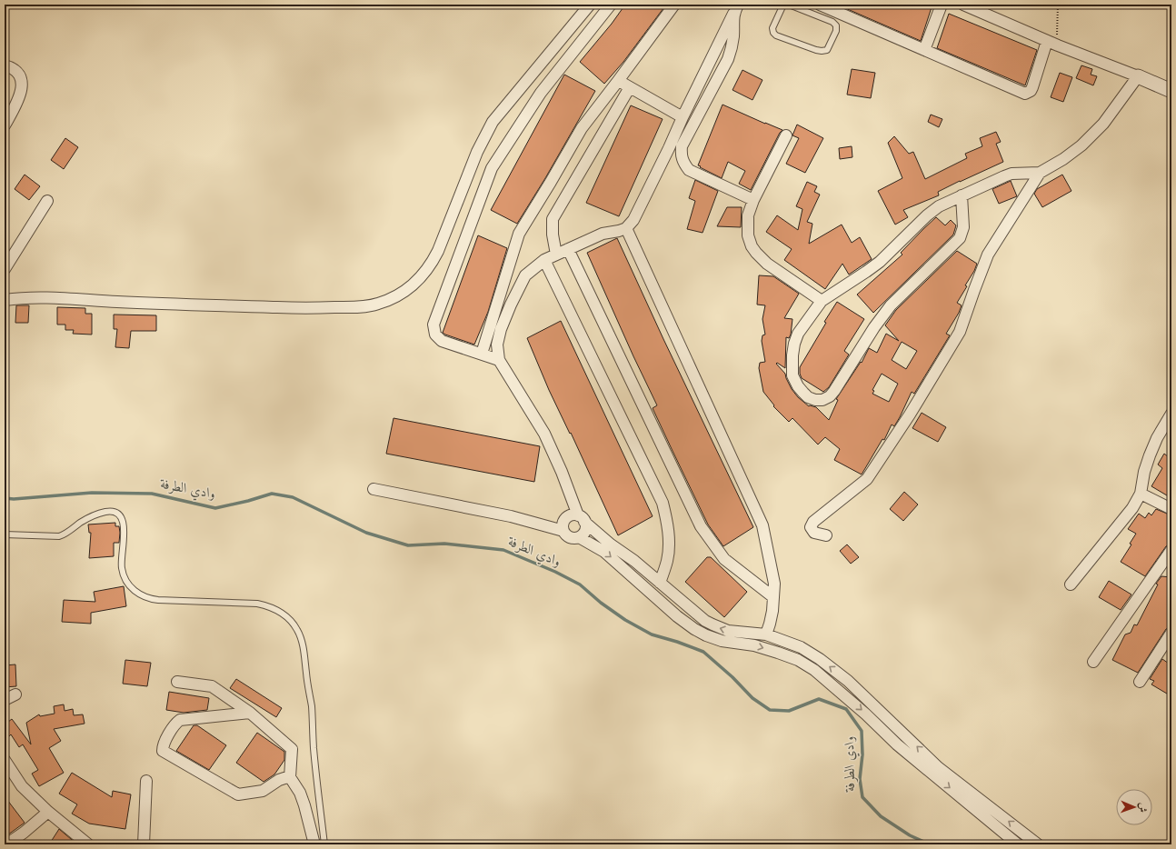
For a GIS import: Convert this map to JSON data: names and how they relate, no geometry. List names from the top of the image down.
{
  "water": ["وادي الطرفة"],
  "north": "right"
}
